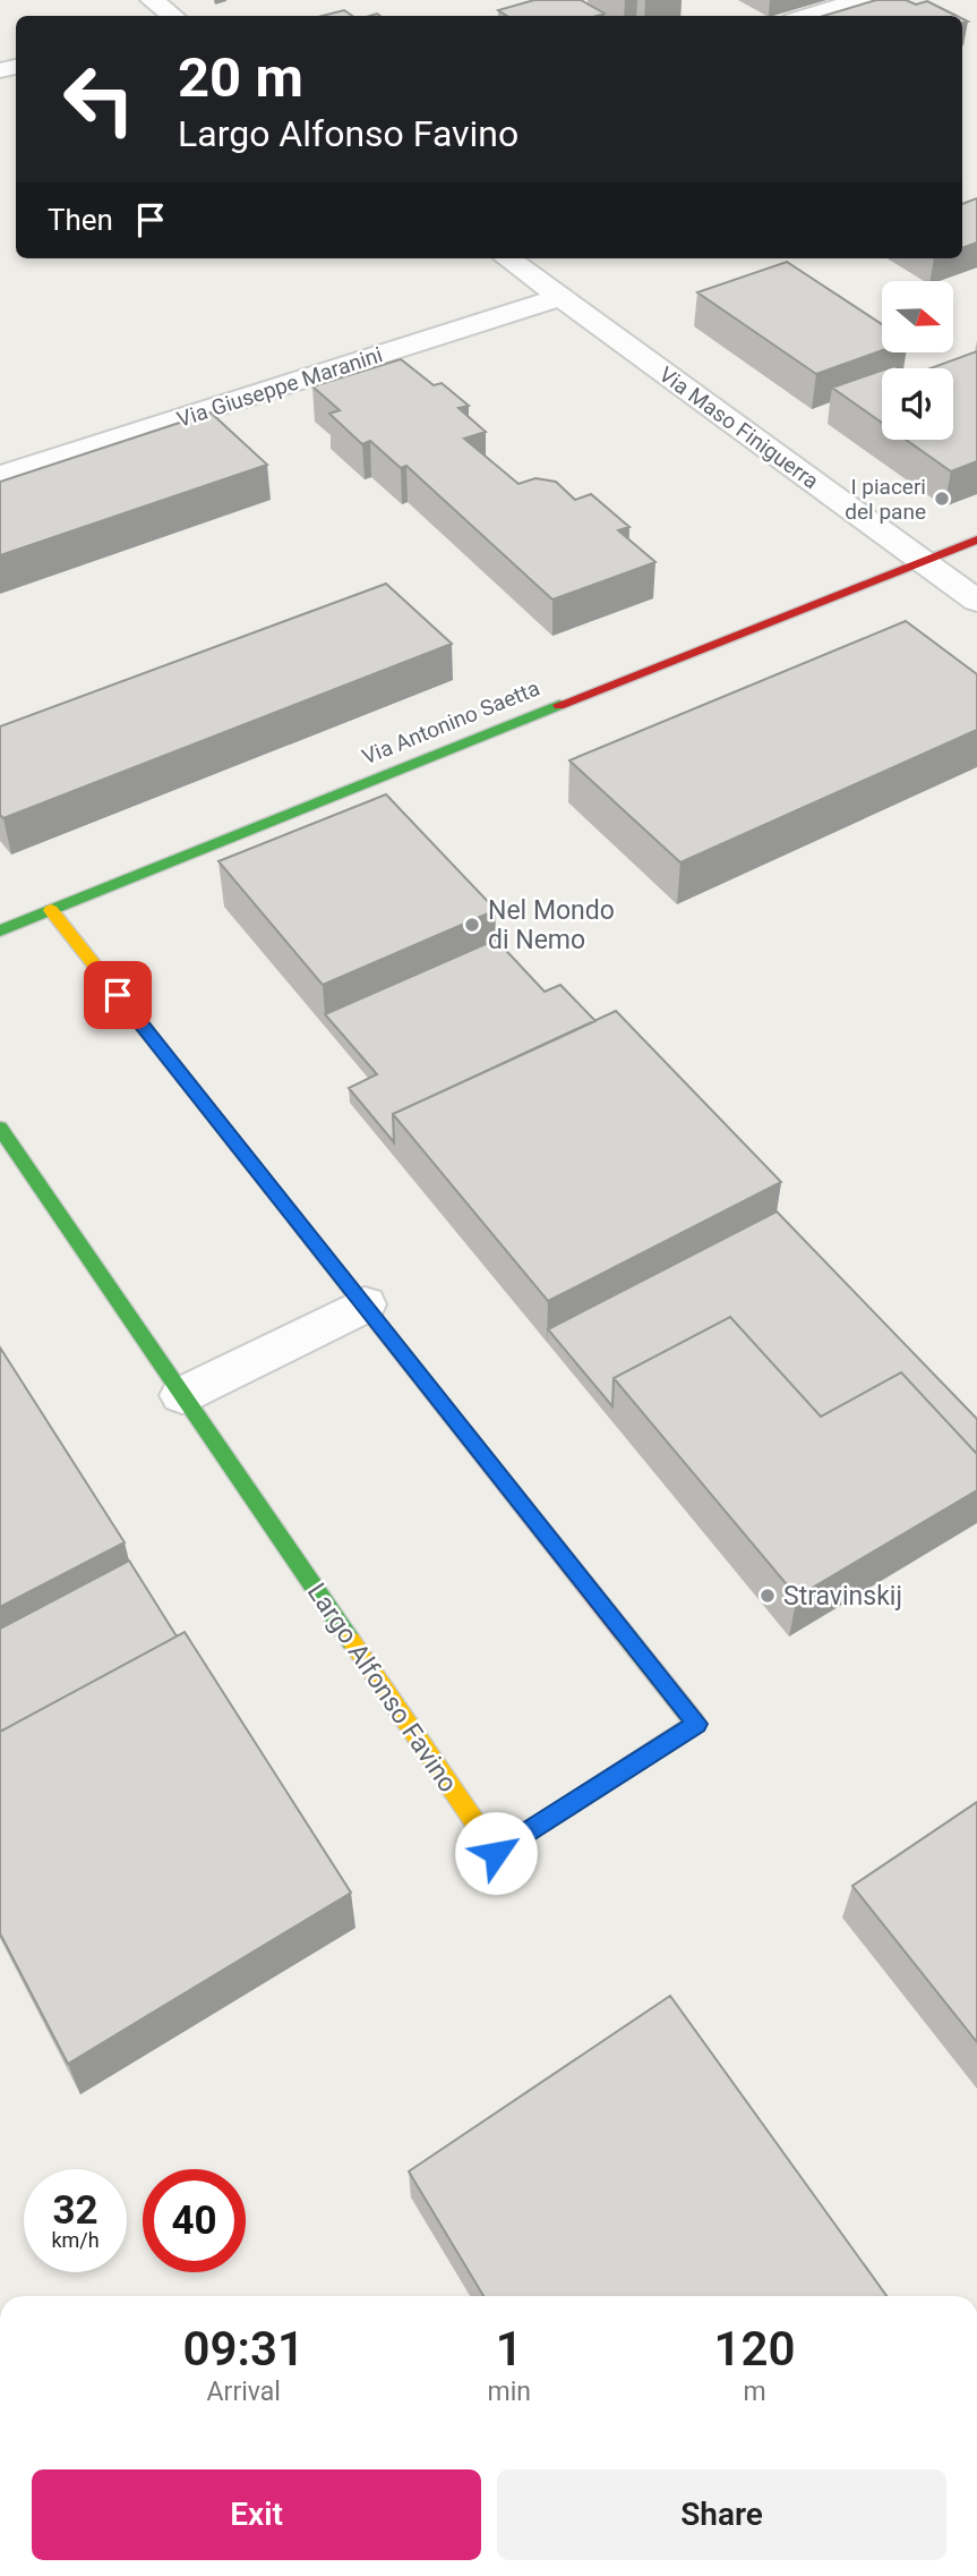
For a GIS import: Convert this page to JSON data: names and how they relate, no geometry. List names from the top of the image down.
{
  "streets": {
    "street": [
      "Via Giuseppe Maranini",
      "Via Maso Finiguerra",
      "Via Antonino Saetta",
      "Largo Alfonso Favino"
    ]
  },
  "crossings": [
    ["Via Giuseppe Maranini", "Via Maso Finiguerra"],
    ["Via Maso Finiguerra", "Via Antonino Saetta"],
    ["Via Antonino Saetta", "Largo Alfonso Favino"]
  ],
  "places": ["I piaceri del pane", "Nel Mondo di Nemo", "Stravinskij"],
  "north": "right",
  "page": {
    "turn": ["20 m", "Largo Alfonso Favino"],
    "then": "Then",
    "speed": "32 km/h",
    "limit": "40",
    "eta": [
      "09:31",
      "Arrival",
      "1",
      "min",
      "120",
      "m"
    ],
    "buttons": ["Exit", "Share"]
  }
}
